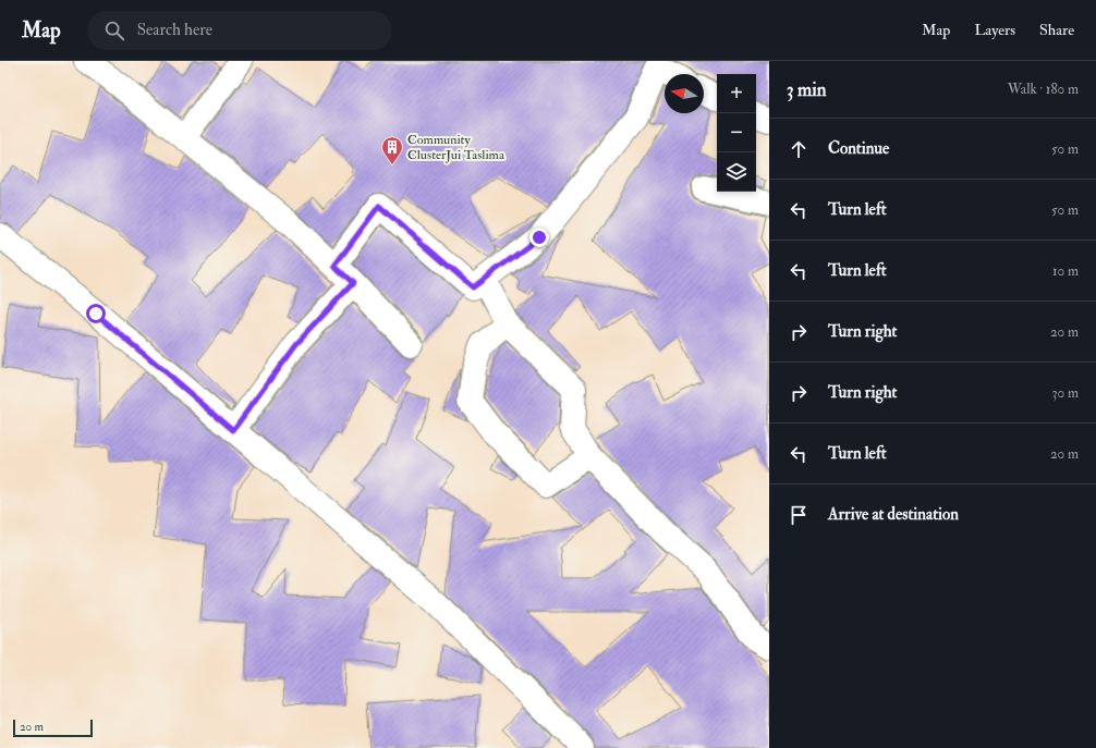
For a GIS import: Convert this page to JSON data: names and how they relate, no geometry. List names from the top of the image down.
{
  "places": {
    "building": ["Community ClusterJui Taslima"]
  },
  "scale_bar": "20 m",
  "north": "left",
  "page": {
    "header": "Map",
    "search": "Search here",
    "nav": ["Map", "Layers", "Share"],
    "heading": ["3 min", "Walk · 180 m"],
    "map_buttons": ["+", "−"],
    "list": [
      ["Continue", "50 m"],
      ["Turn left", "50 m"],
      ["Turn left", "10 m"],
      ["Turn right", "20 m"],
      ["Turn right", "30 m"],
      ["Turn left", "20 m"],
      "Arrive at destination"
    ],
    "scale": "20 m"
  }
}
